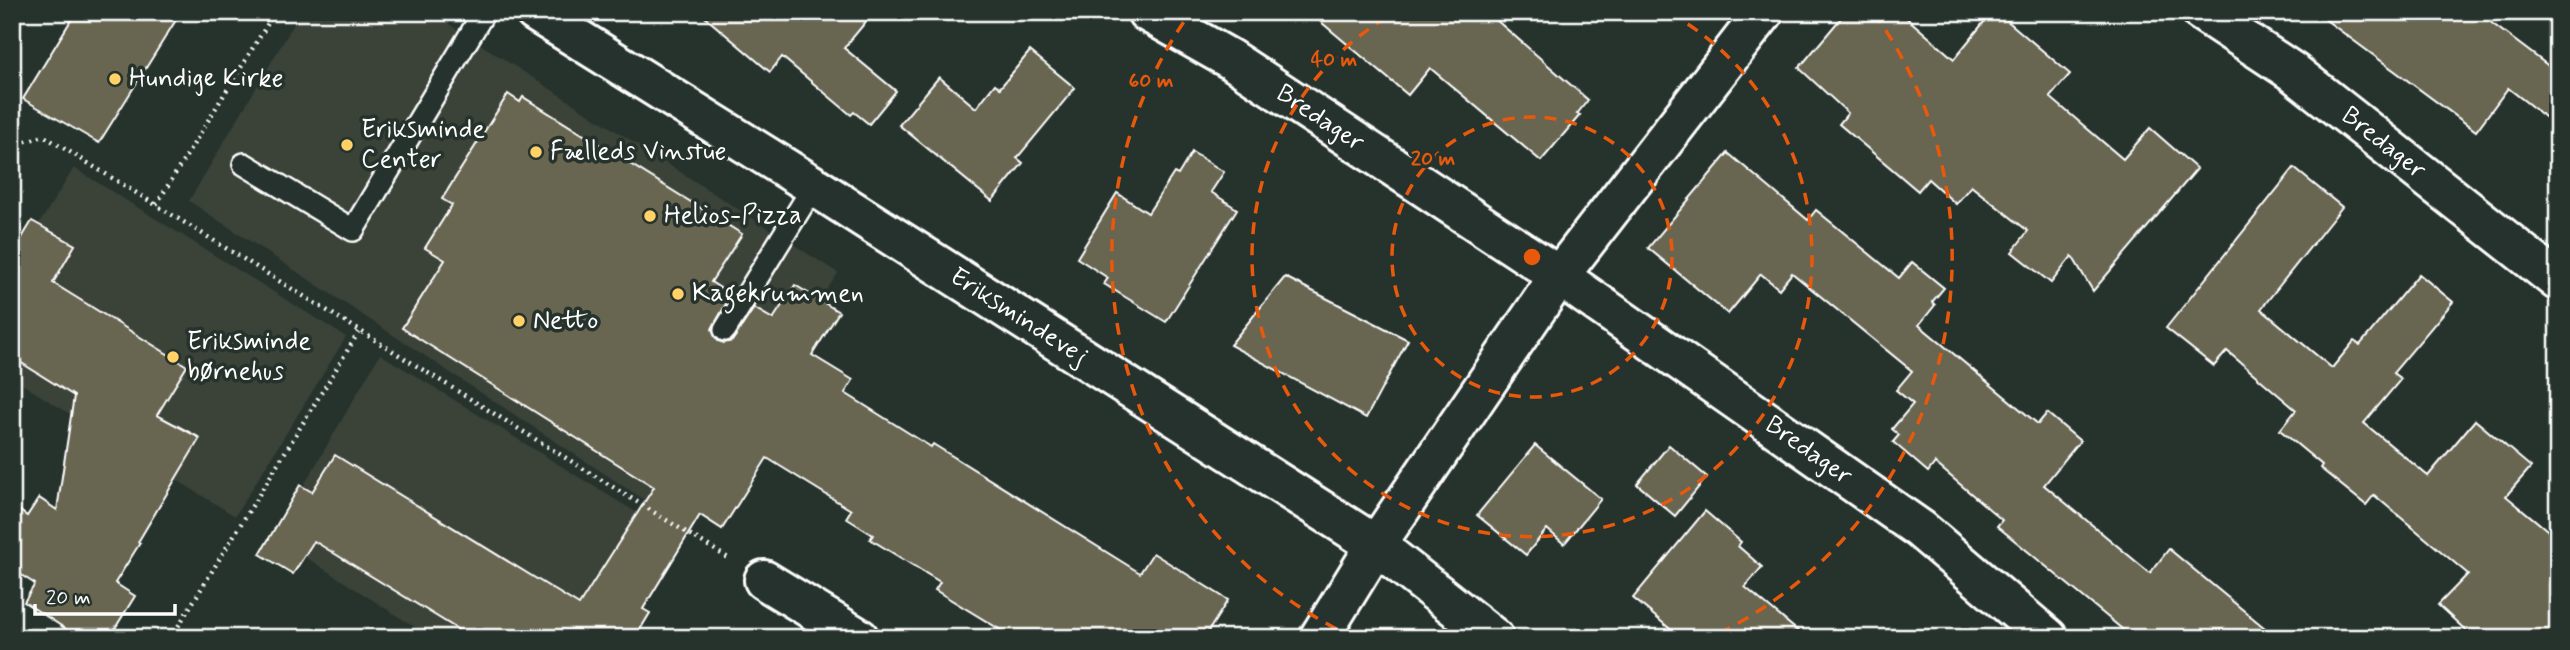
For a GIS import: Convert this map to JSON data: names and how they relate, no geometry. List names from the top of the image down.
{
  "streets": {
    "street": ["Bredager", "Eriksmindevej"]
  },
  "places": [
    "Hundige Kirke",
    "Eriksminde Center",
    "Fælleds Vinstue",
    "Helios-Pizza",
    "Kagekrummen",
    "Netto",
    "Eriksminde børnehus"
  ],
  "scale_bar": "20 m",
  "rings": ["40 m", "60 m", "20 m"]
}
